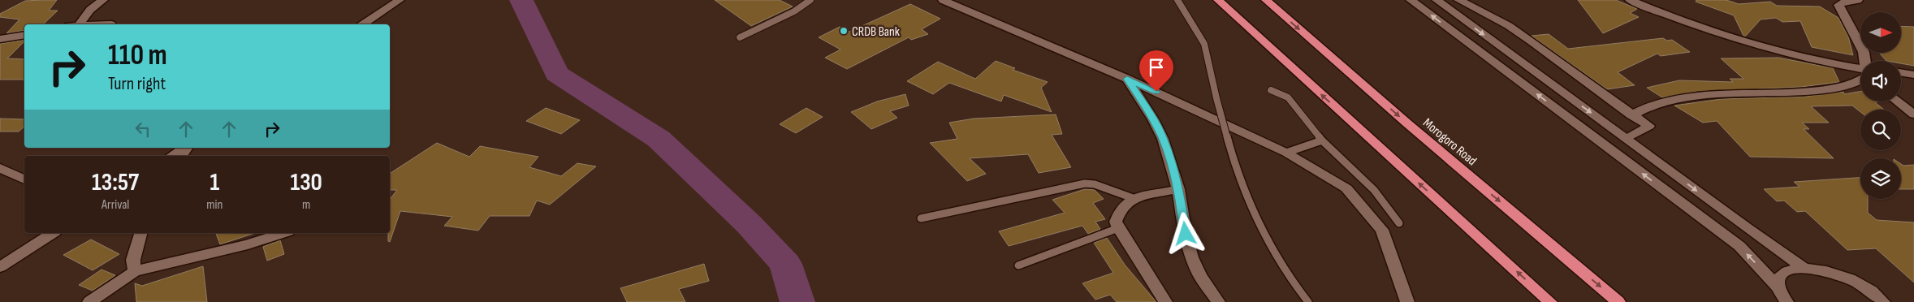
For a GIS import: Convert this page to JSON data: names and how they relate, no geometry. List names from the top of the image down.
{
  "streets": {
    "highway": ["Morogoro Road"]
  },
  "places": ["CRDB Bank"],
  "north": "right",
  "page": {
    "turn": ["110 m", "Turn right"],
    "eta": [
      "13:57",
      "Arrival",
      "1",
      "min",
      "130",
      "m"
    ]
  }
}
